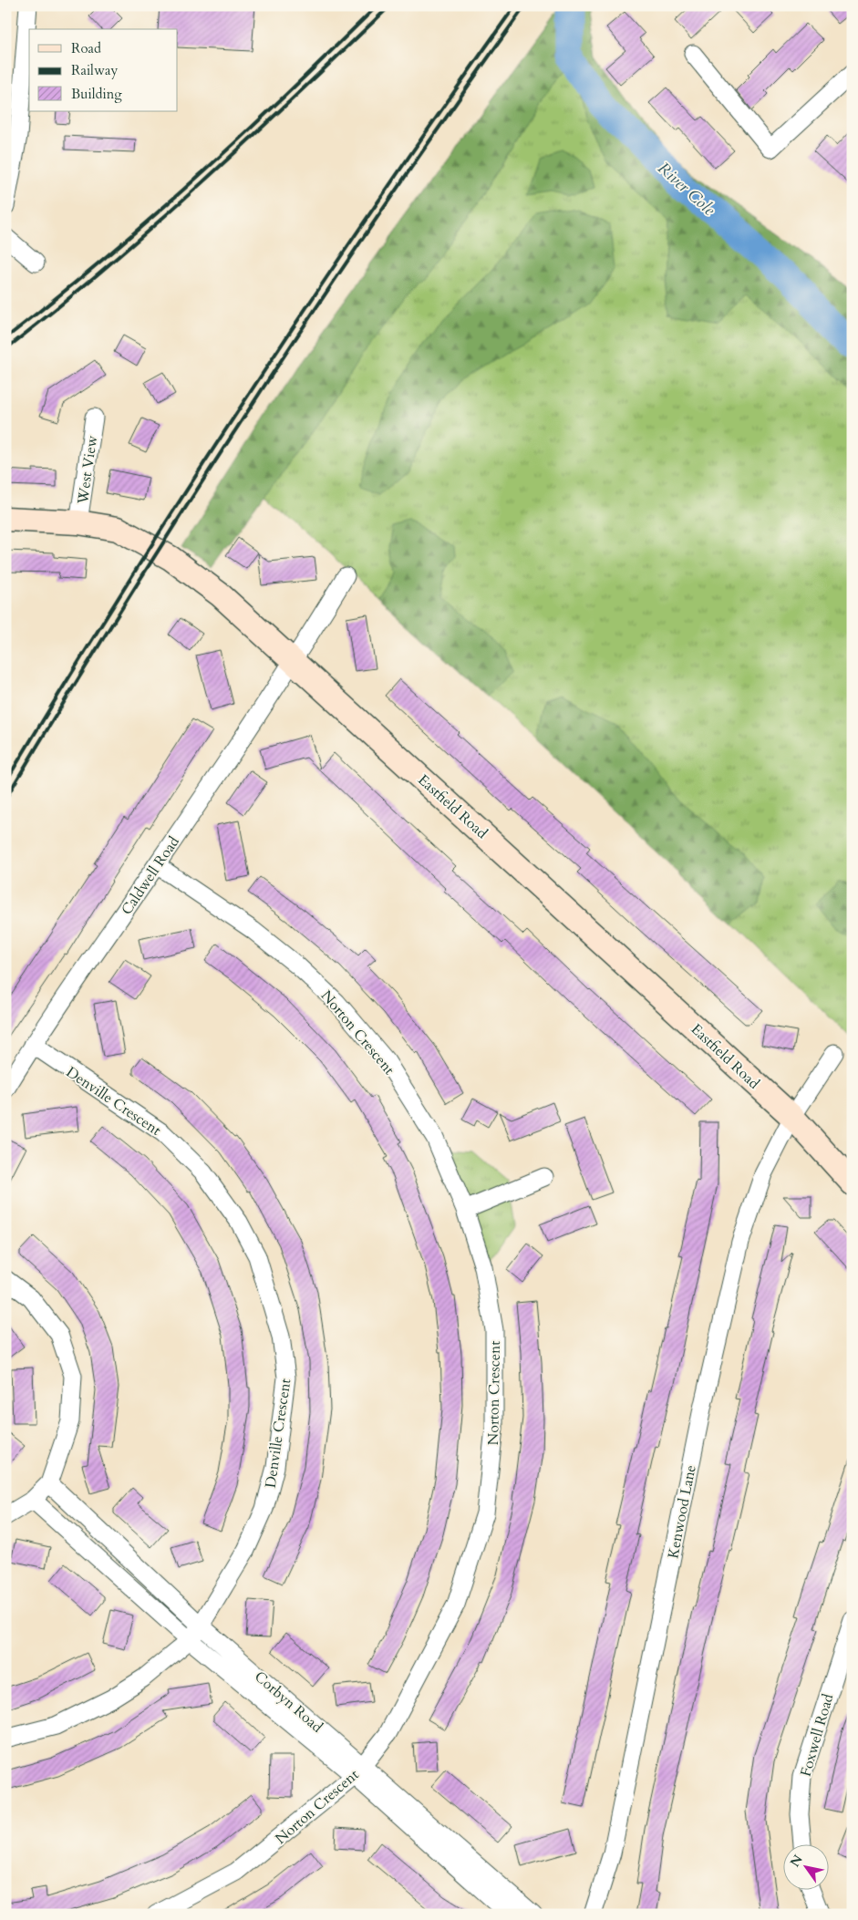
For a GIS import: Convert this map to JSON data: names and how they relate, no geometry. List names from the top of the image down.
{
  "streets": {
    "street": [
      "West View",
      "Eastfield Road",
      "Caldwell Road",
      "Norton Crescent",
      "Denville Crescent",
      "Kenwood Lane",
      "Corbyn Road",
      "Foxwell Road"
    ]
  },
  "crossings": [
    ["West View", "Eastfield Road"],
    ["Eastfield Road", "Caldwell Road"],
    ["Eastfield Road", "Kenwood Lane"],
    ["Caldwell Road", "Norton Crescent"],
    ["Caldwell Road", "Denville Crescent"],
    ["Norton Crescent", "Corbyn Road"],
    ["Denville Crescent", "Corbyn Road"]
  ],
  "water": ["River Cole"],
  "legend": ["Road", "Railway", "Building"],
  "north": "top left"
}
